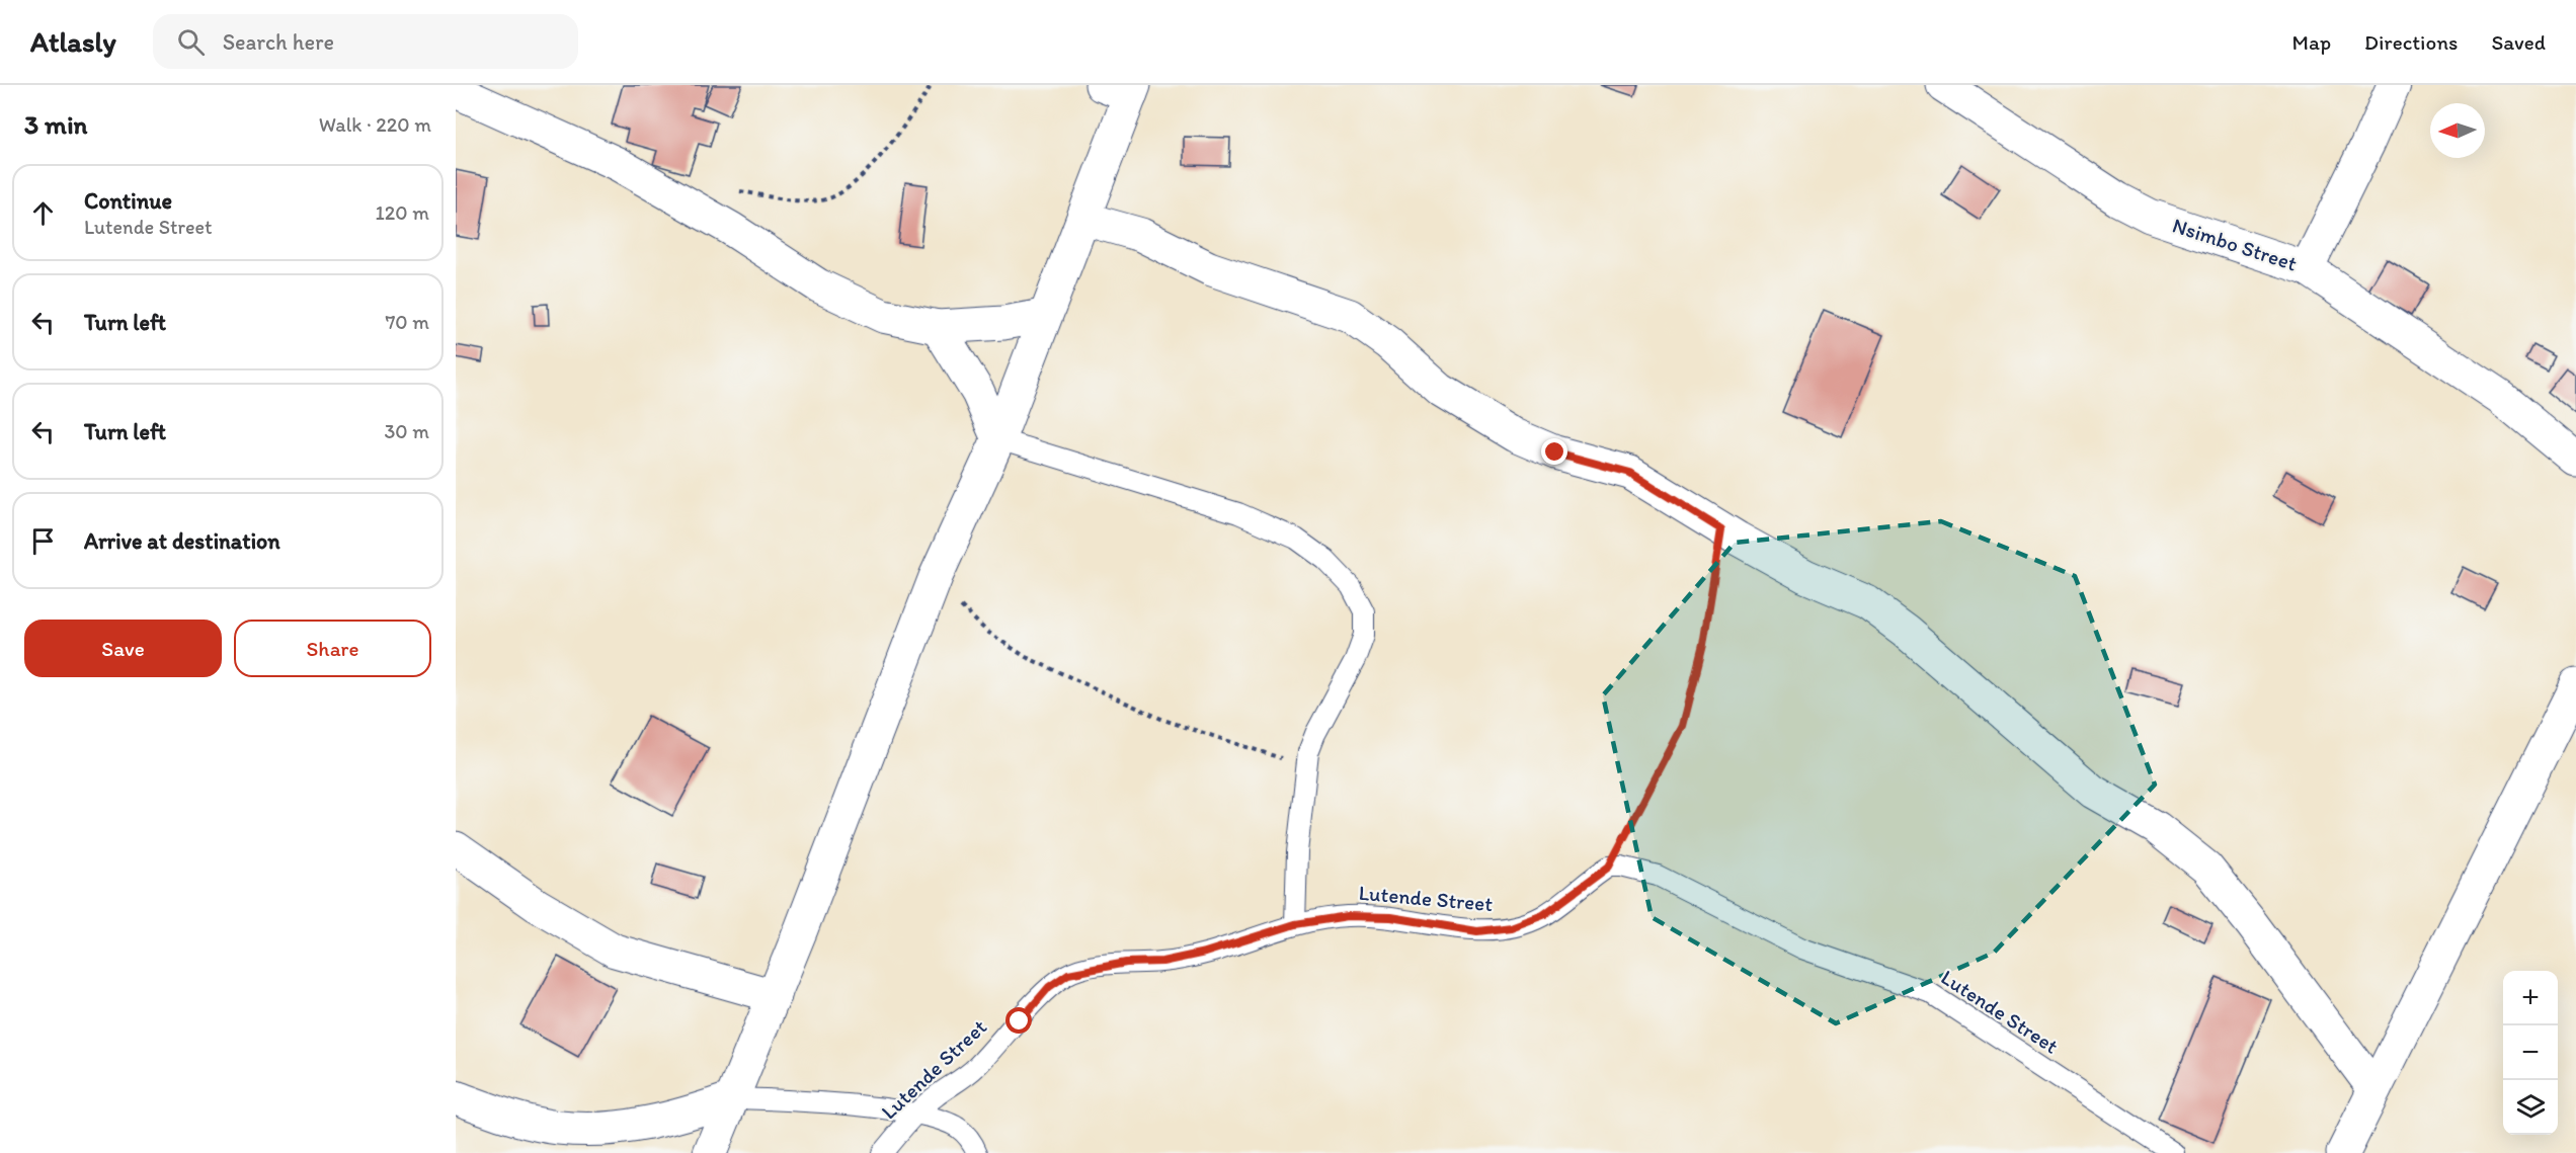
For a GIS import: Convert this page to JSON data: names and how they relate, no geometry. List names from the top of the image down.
{
  "streets": {
    "street": ["Nsimbo Street"],
    "lane": ["Lutende Street"]
  },
  "north": "left",
  "page": {
    "header": "Atlasly",
    "search": "Search here",
    "nav": ["Map", "Directions", "Saved"],
    "heading": ["3 min", "Walk · 220 m"],
    "list": [
      ["Continue", "Lutende Street", "120 m"],
      ["Turn left", "70 m"],
      ["Turn left", "30 m"],
      "Arrive at destination"
    ],
    "buttons": ["Save", "Share"],
    "map_buttons": ["+", "−"]
  }
}
